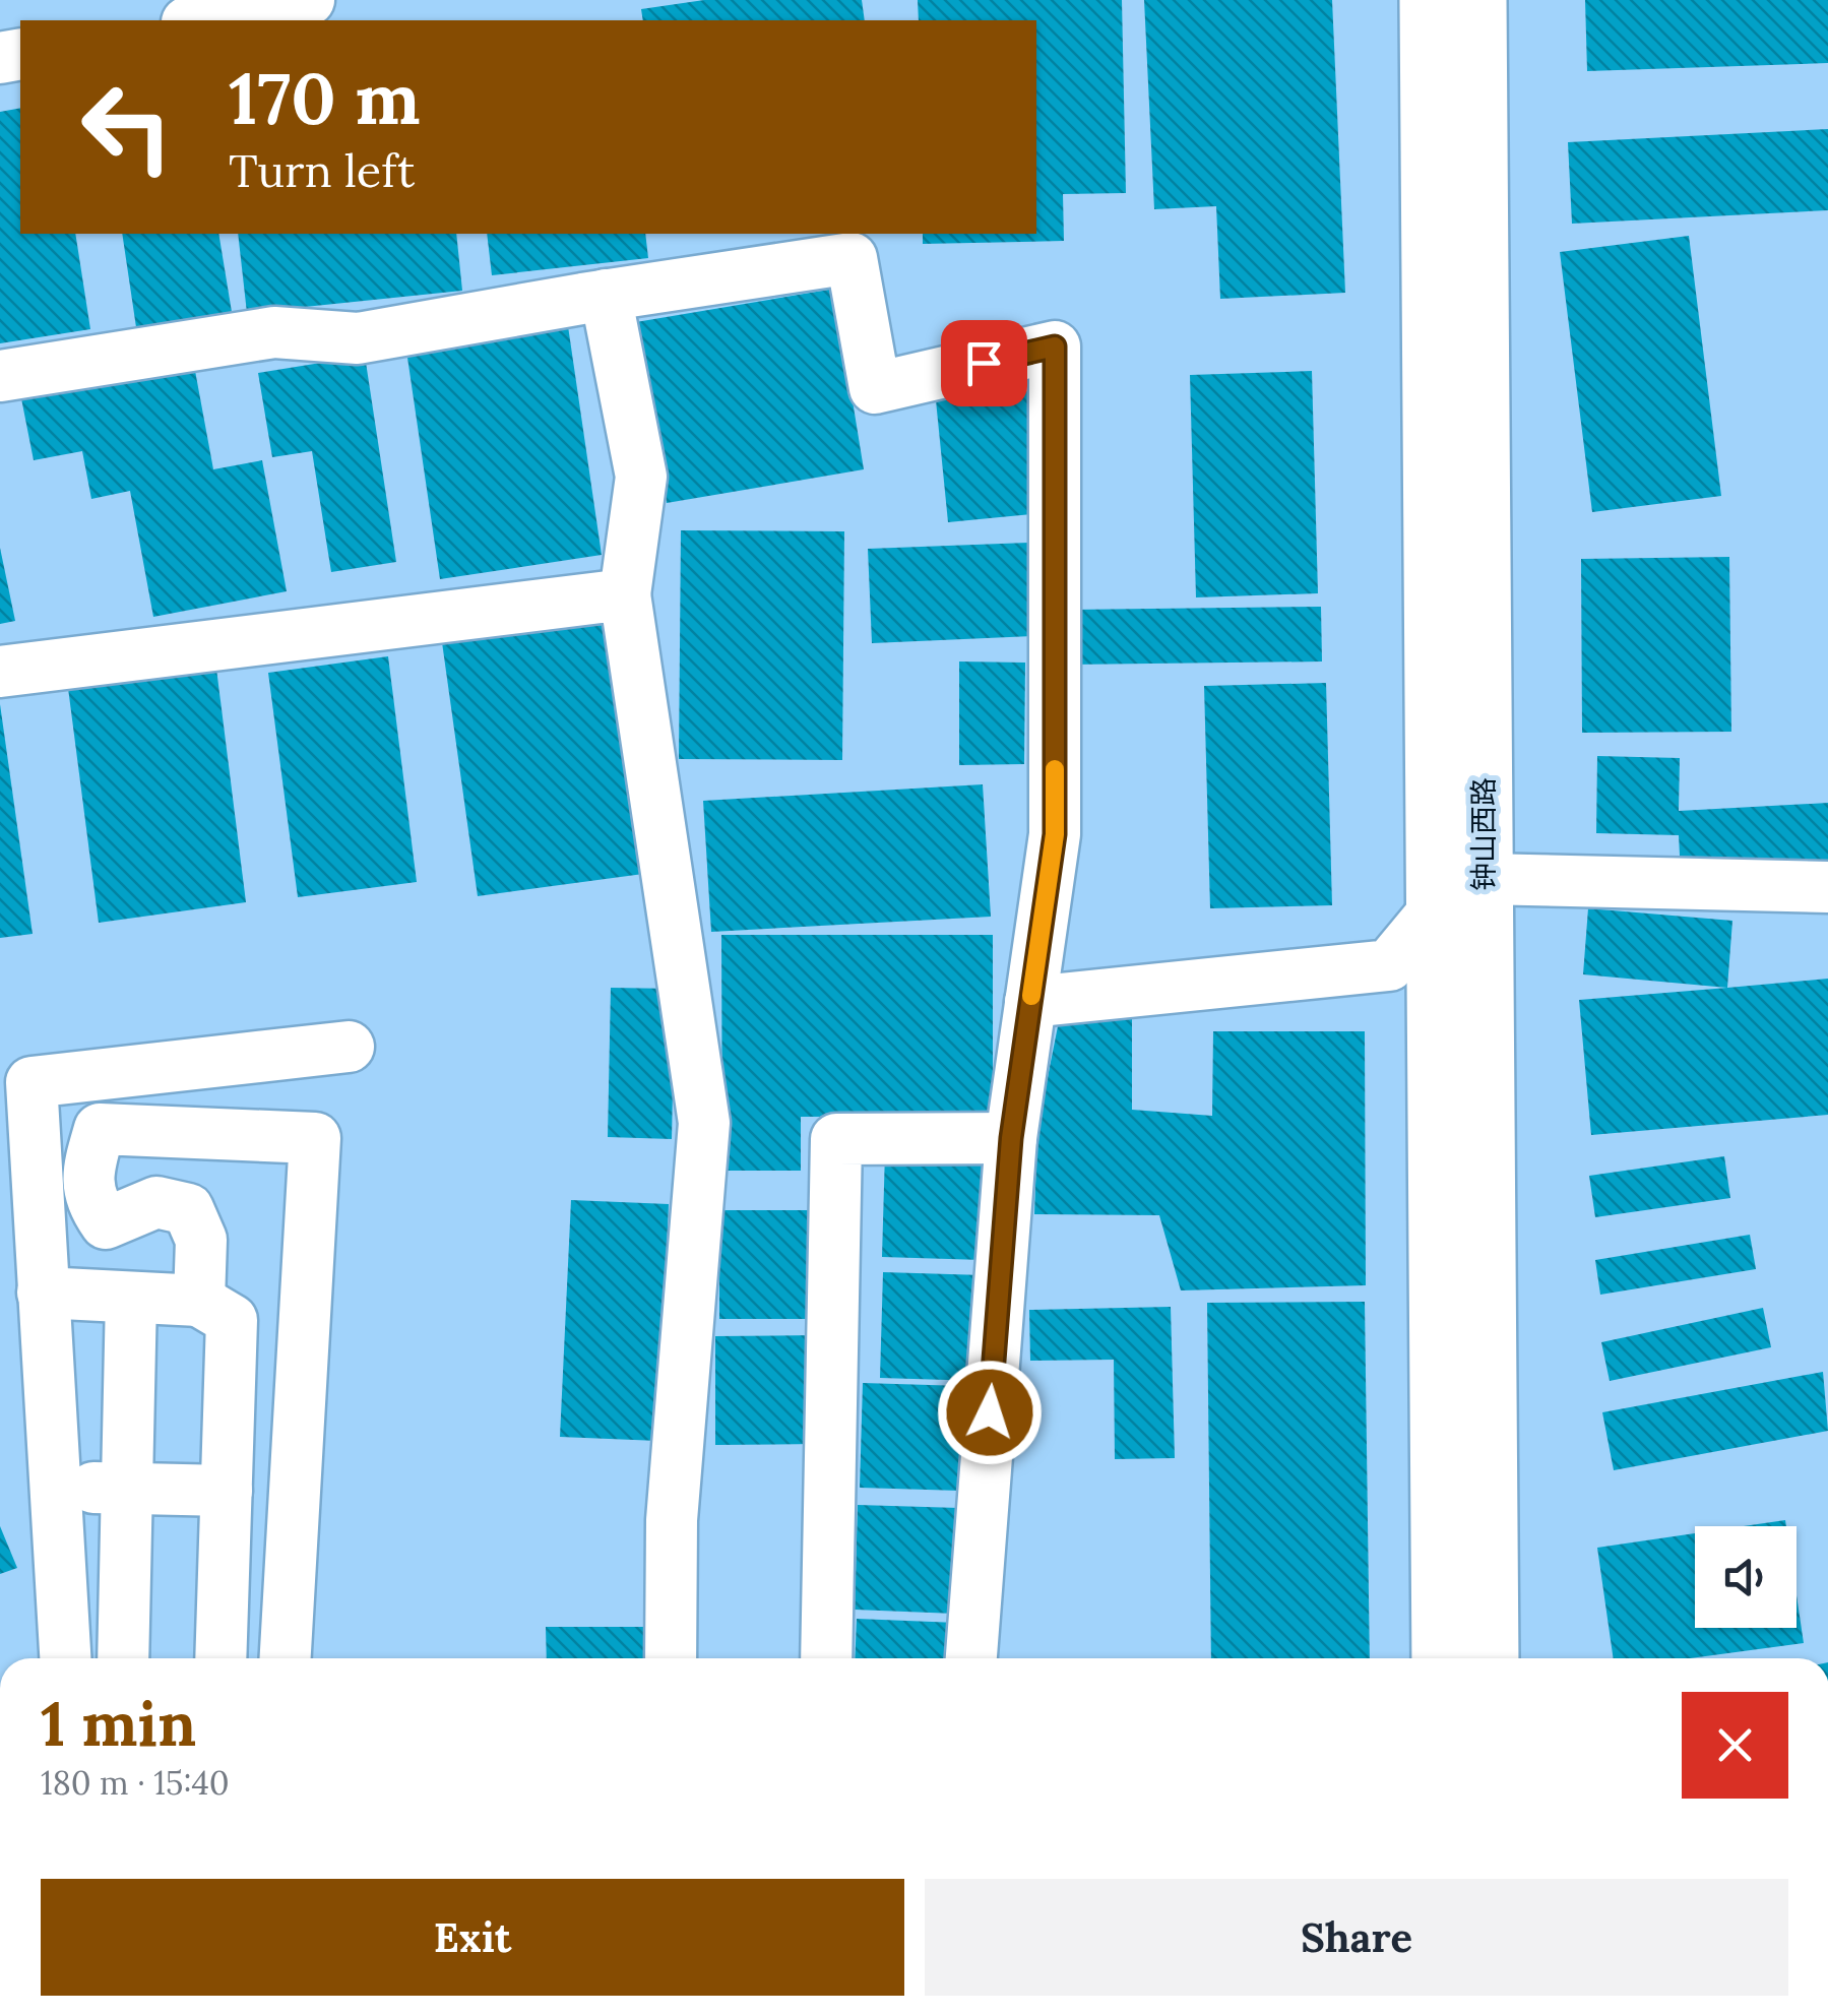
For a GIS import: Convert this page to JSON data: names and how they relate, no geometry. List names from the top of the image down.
{
  "streets": {
    "main road": ["钟山西路"]
  },
  "page": {
    "turn": ["170 m", "Turn left"],
    "heading": ["1 min", "180 m · 15:40"],
    "buttons": ["Exit", "Share"]
  }
}
